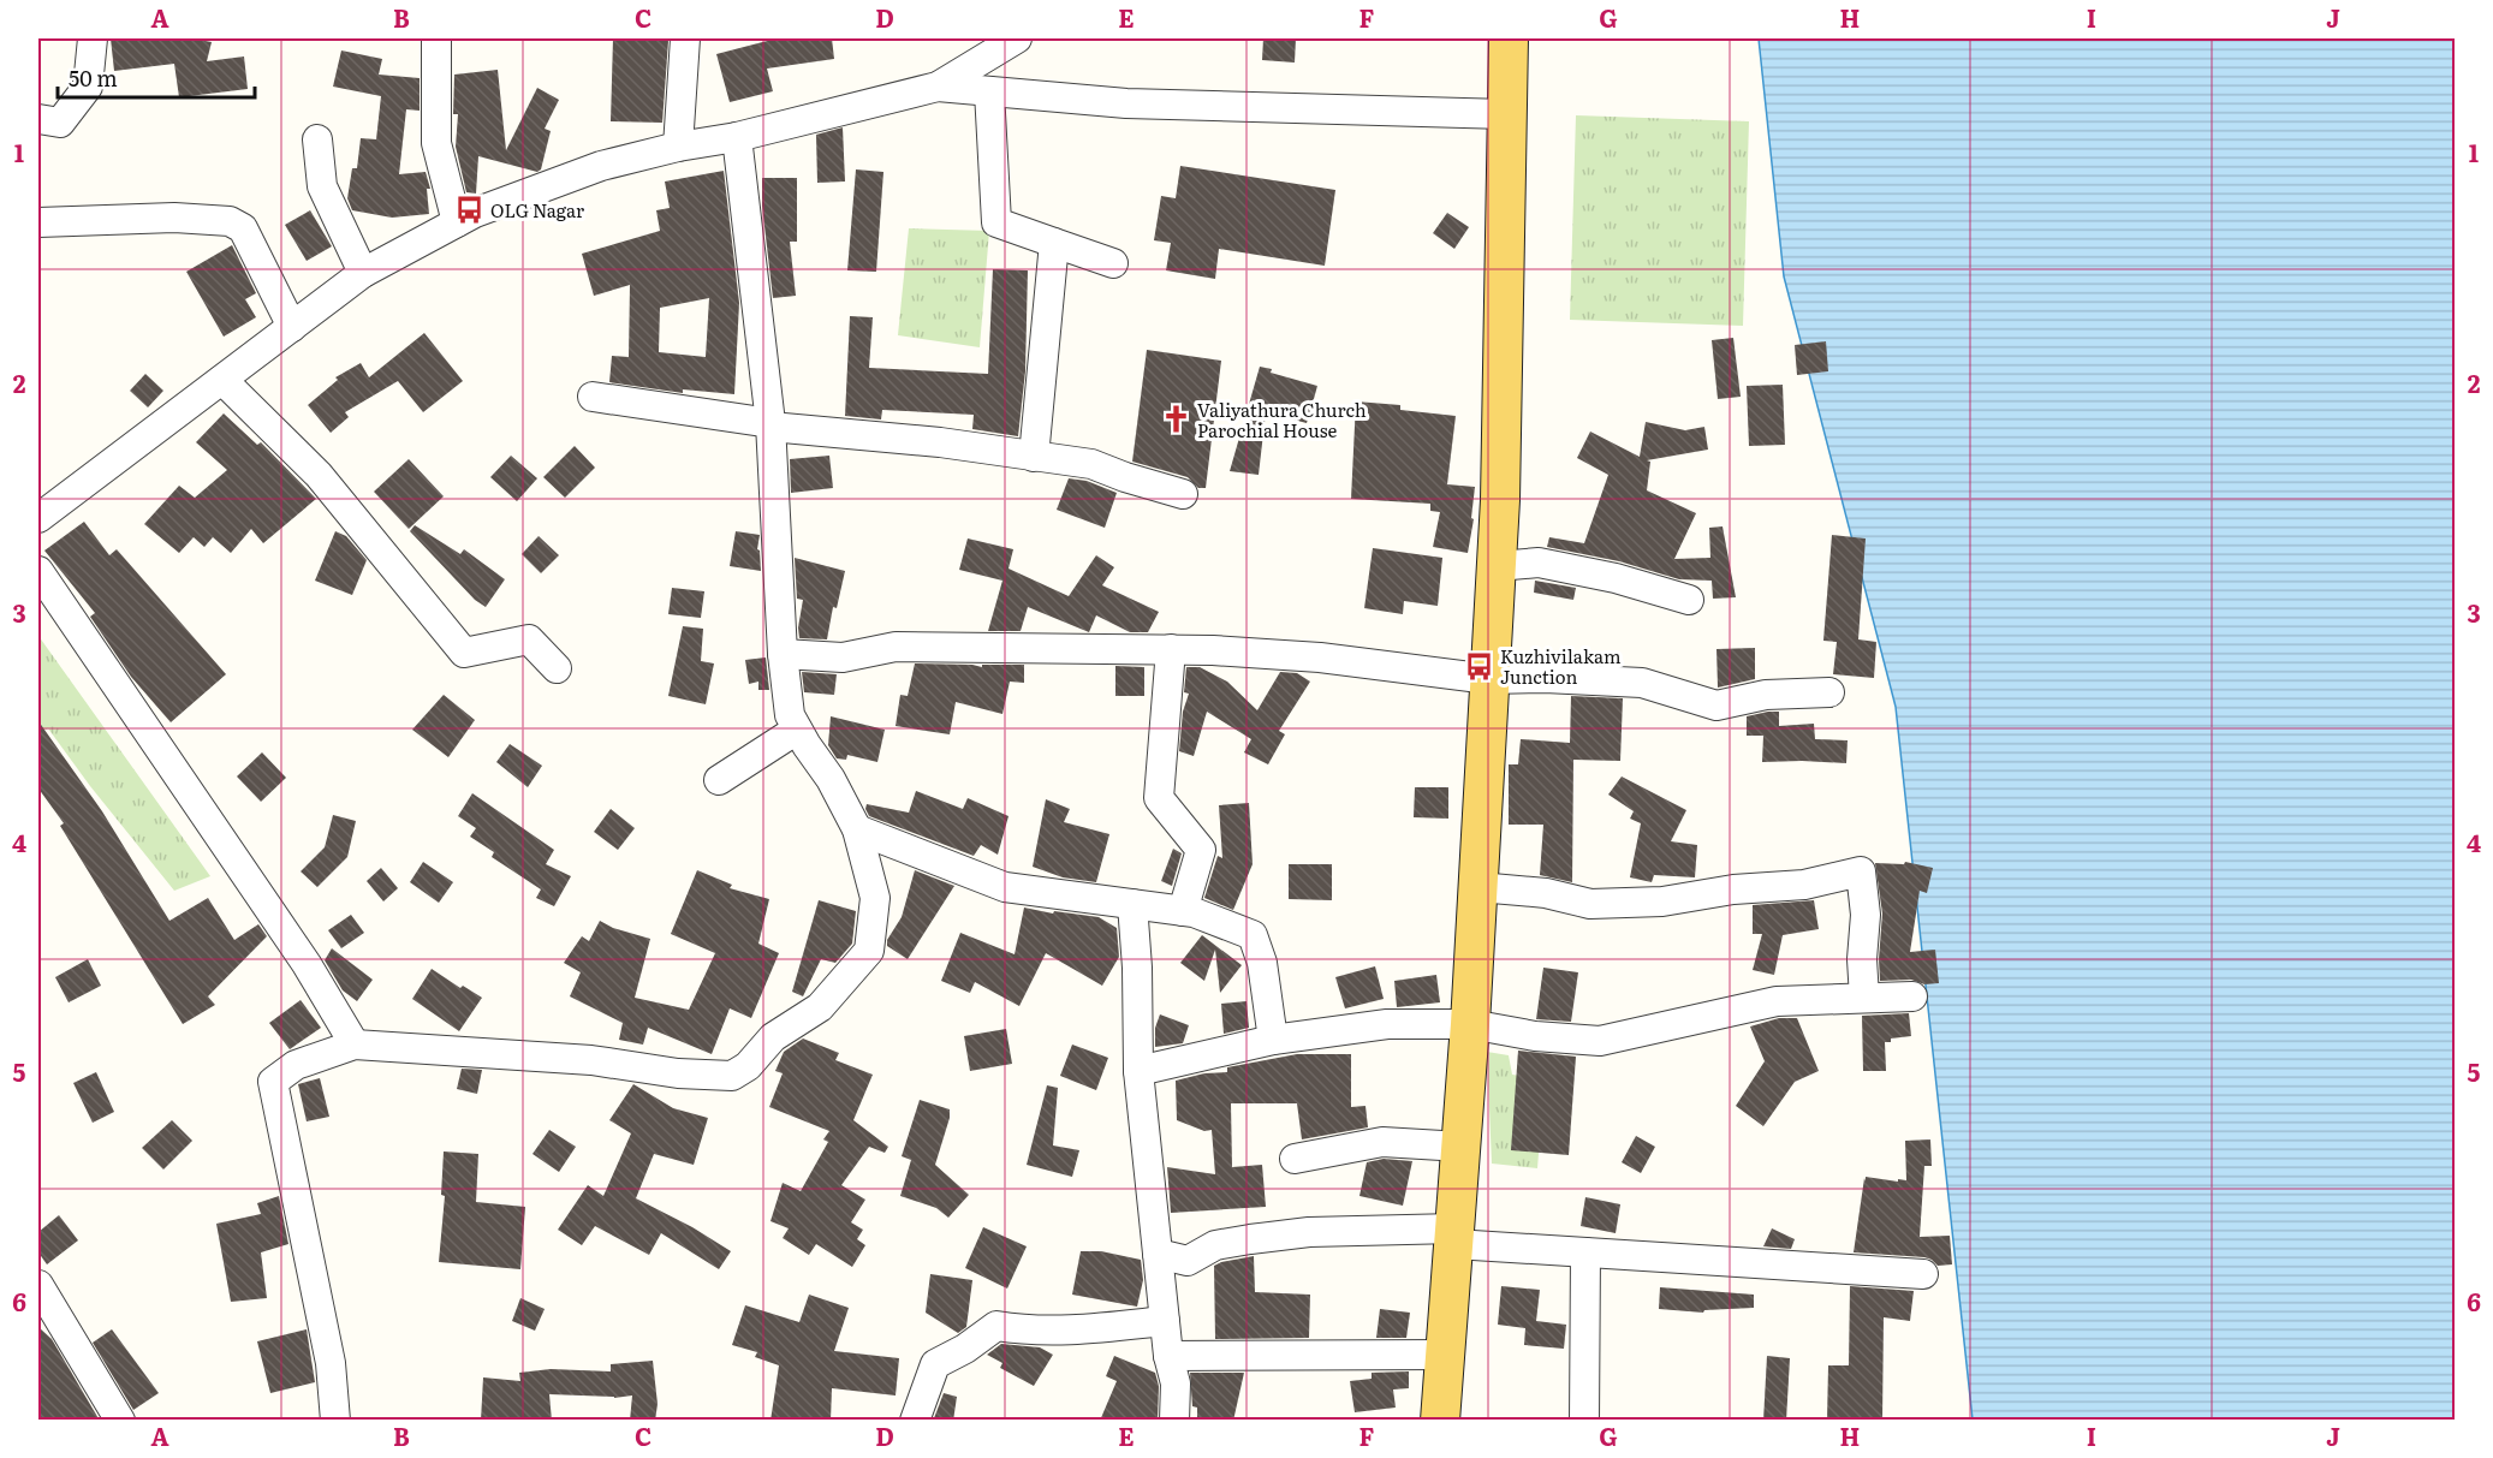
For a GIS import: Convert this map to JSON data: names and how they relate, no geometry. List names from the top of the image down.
{
  "places": {
    "bus stop": ["OLG Nagar", "Kuzhivilakam Junction"],
    "church": ["Valiyathura Church Parochial House"]
  },
  "scale_bar": "50 m",
  "grid": {
    "columns": [
      "A",
      "B",
      "C",
      "D",
      "E",
      "F",
      "G",
      "H",
      "I",
      "J"
    ],
    "rows": [
      "1",
      "2",
      "3",
      "4",
      "5",
      "6"
    ]
  }
}
